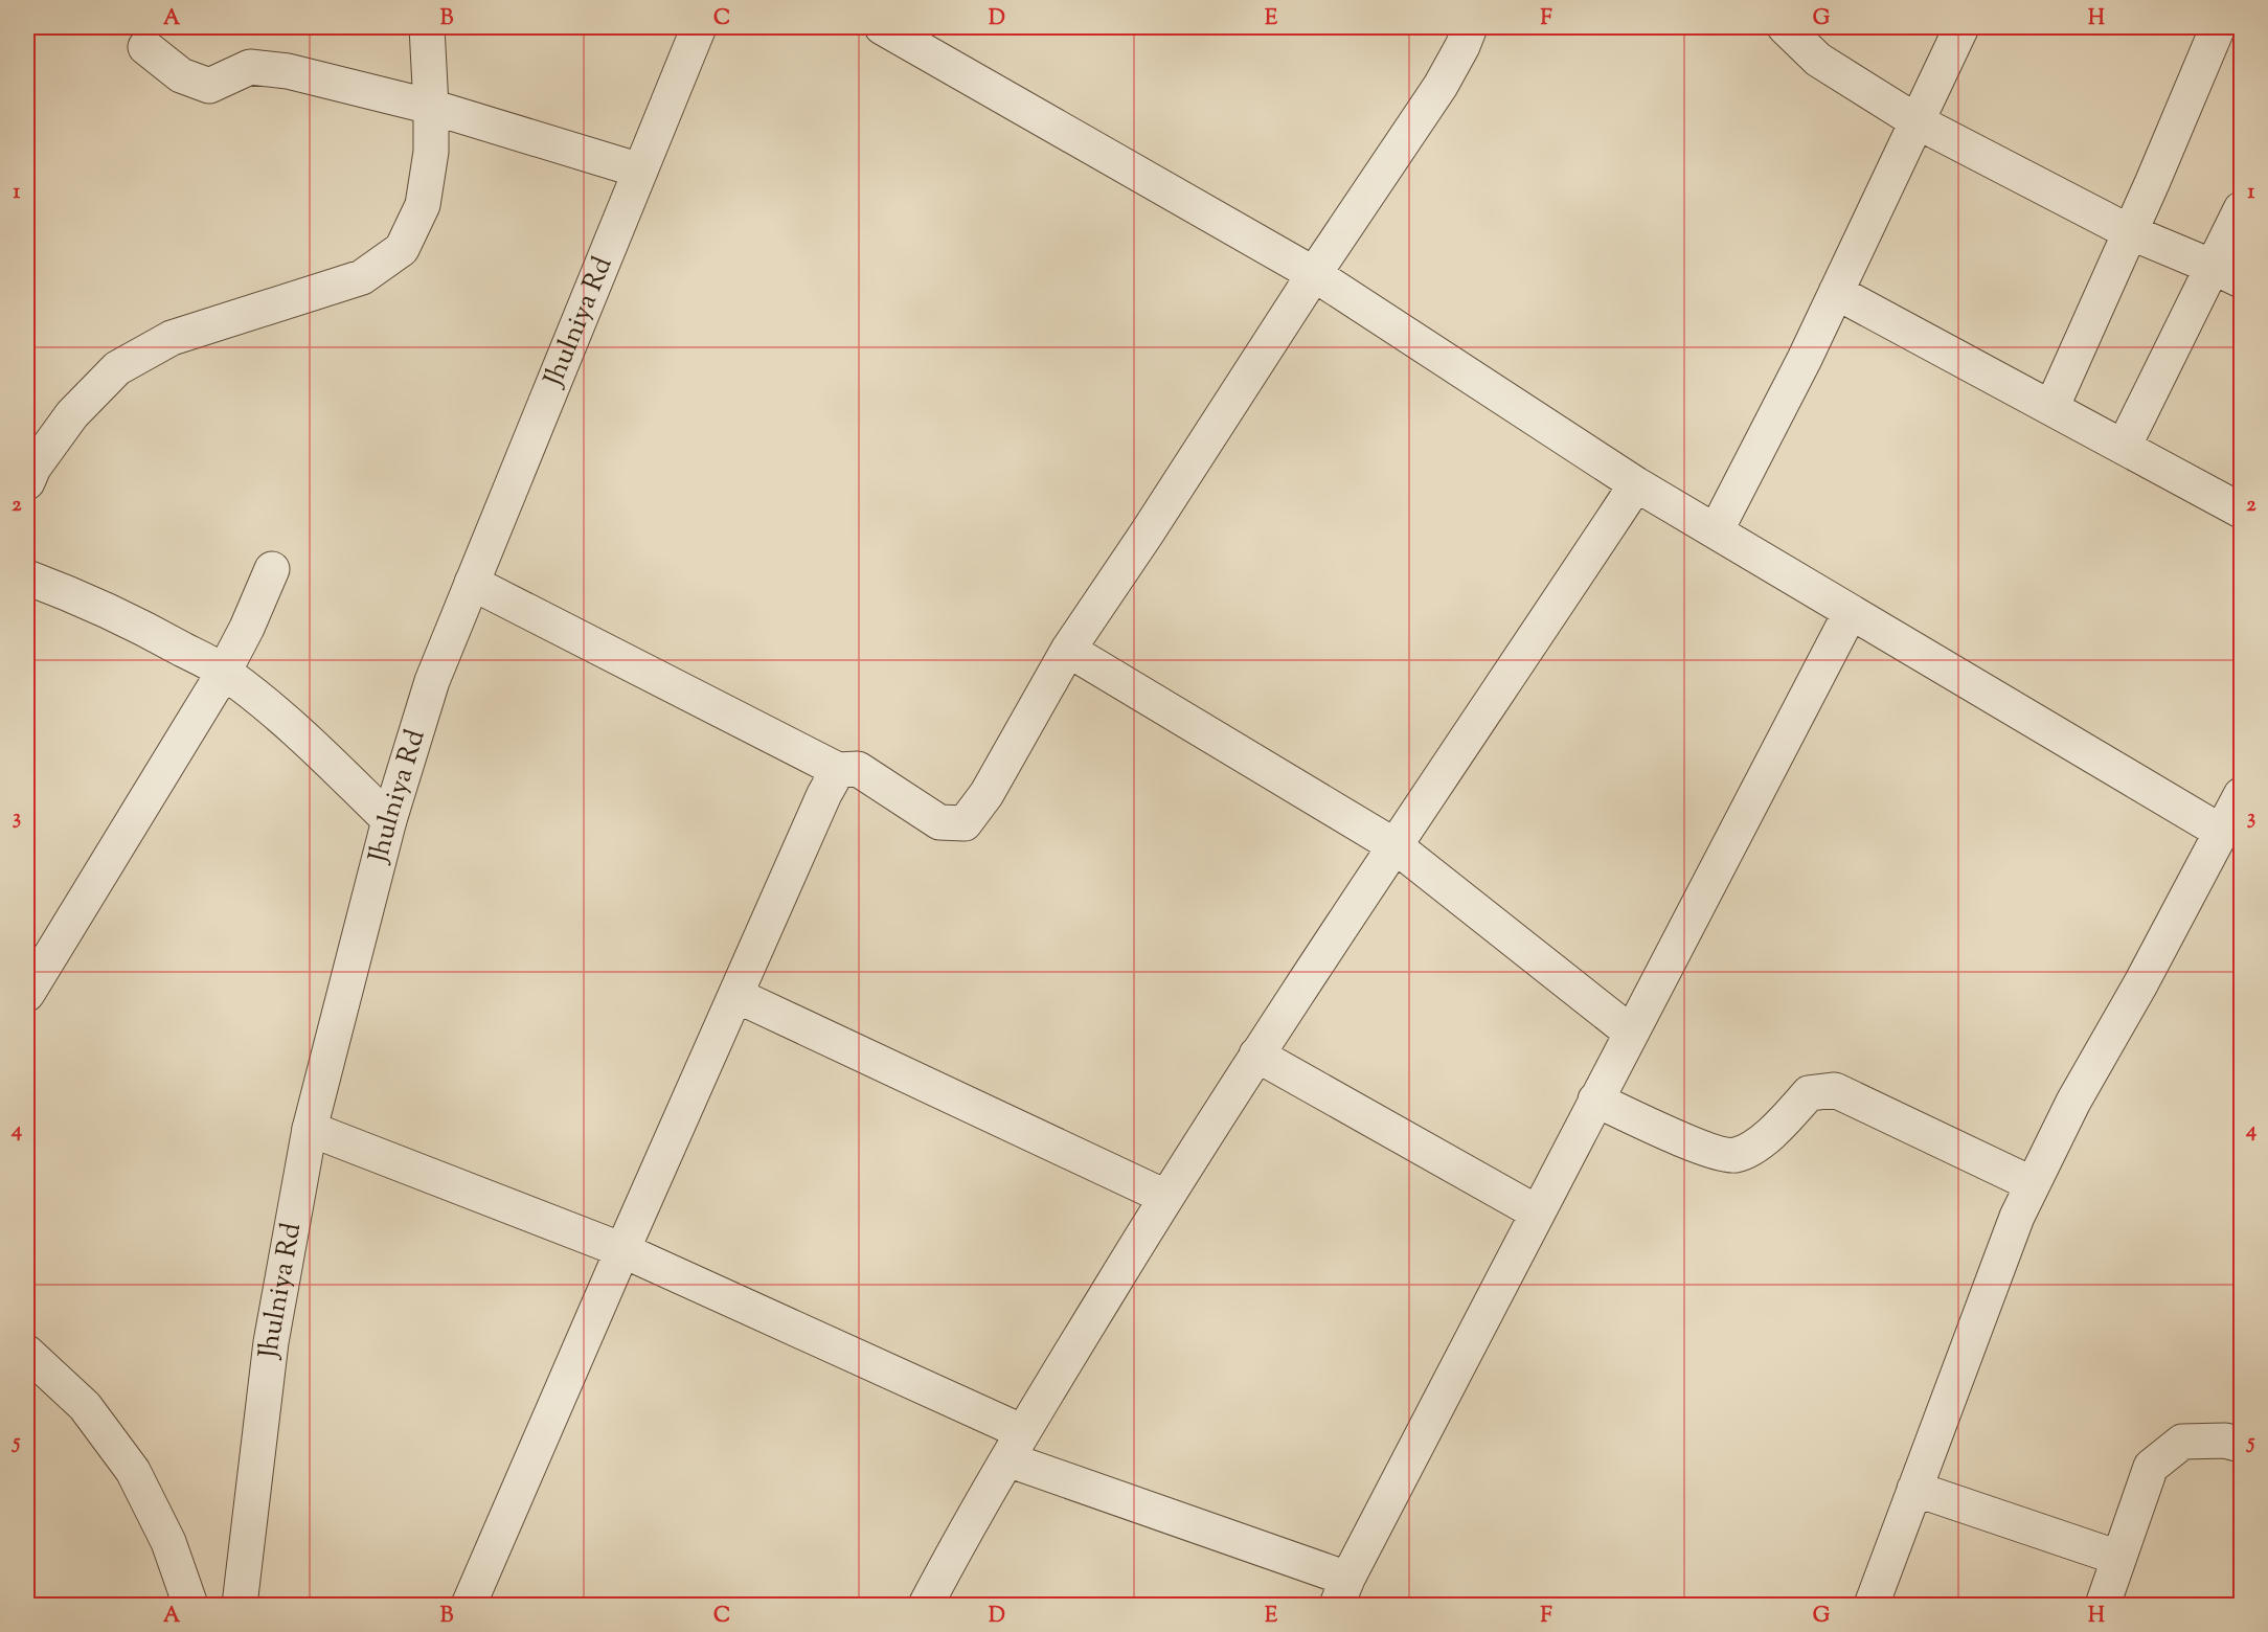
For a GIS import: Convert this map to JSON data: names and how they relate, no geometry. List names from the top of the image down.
{
  "streets": {
    "street": ["Jhulniya Rd"]
  },
  "grid": {
    "columns": [
      "A",
      "B",
      "C",
      "D",
      "E",
      "F",
      "G",
      "H"
    ],
    "rows": [
      "1",
      "2",
      "3",
      "4",
      "5"
    ]
  }
}
